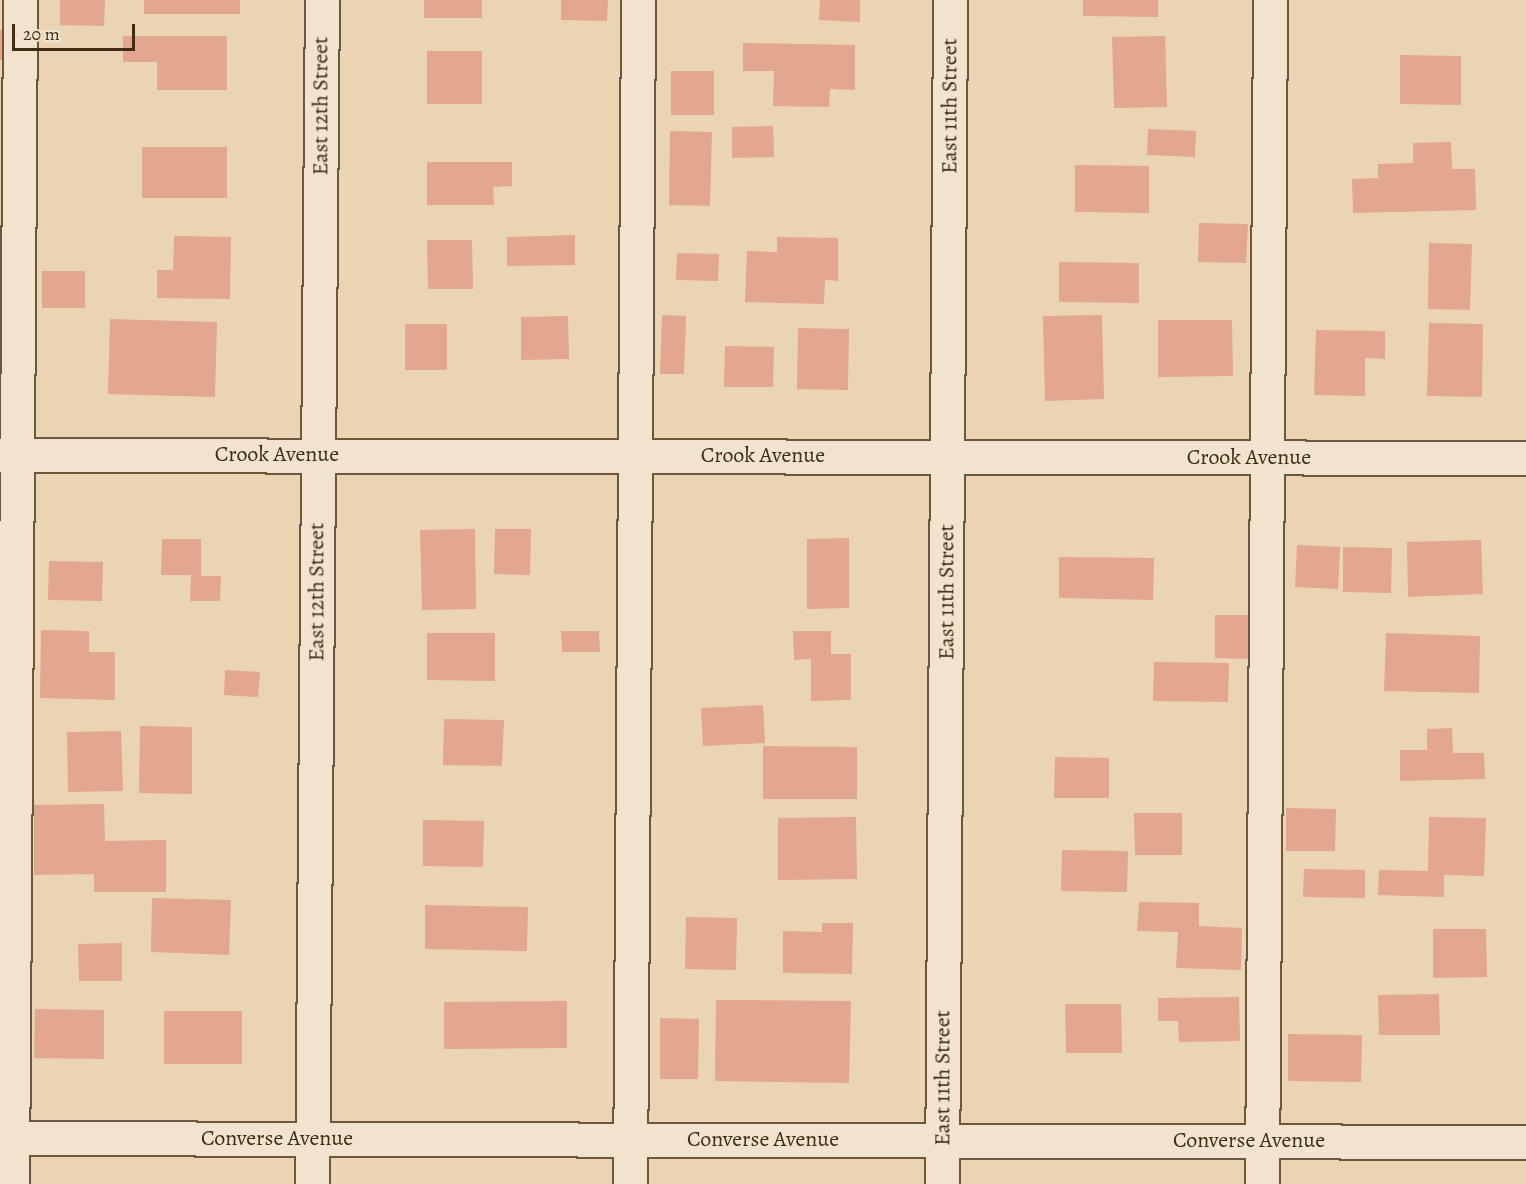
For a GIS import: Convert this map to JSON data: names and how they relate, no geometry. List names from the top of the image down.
{
  "streets": {
    "street": [
      "East 12th Street",
      "East 11th Street",
      "Crook Avenue",
      "Converse Avenue"
    ]
  },
  "crossings": [
    ["East 12th Street", "Crook Avenue"],
    ["East 12th Street", "Converse Avenue"],
    ["East 11th Street", "Crook Avenue"],
    ["East 11th Street", "Converse Avenue"]
  ],
  "scale_bar": "20 m"
}
